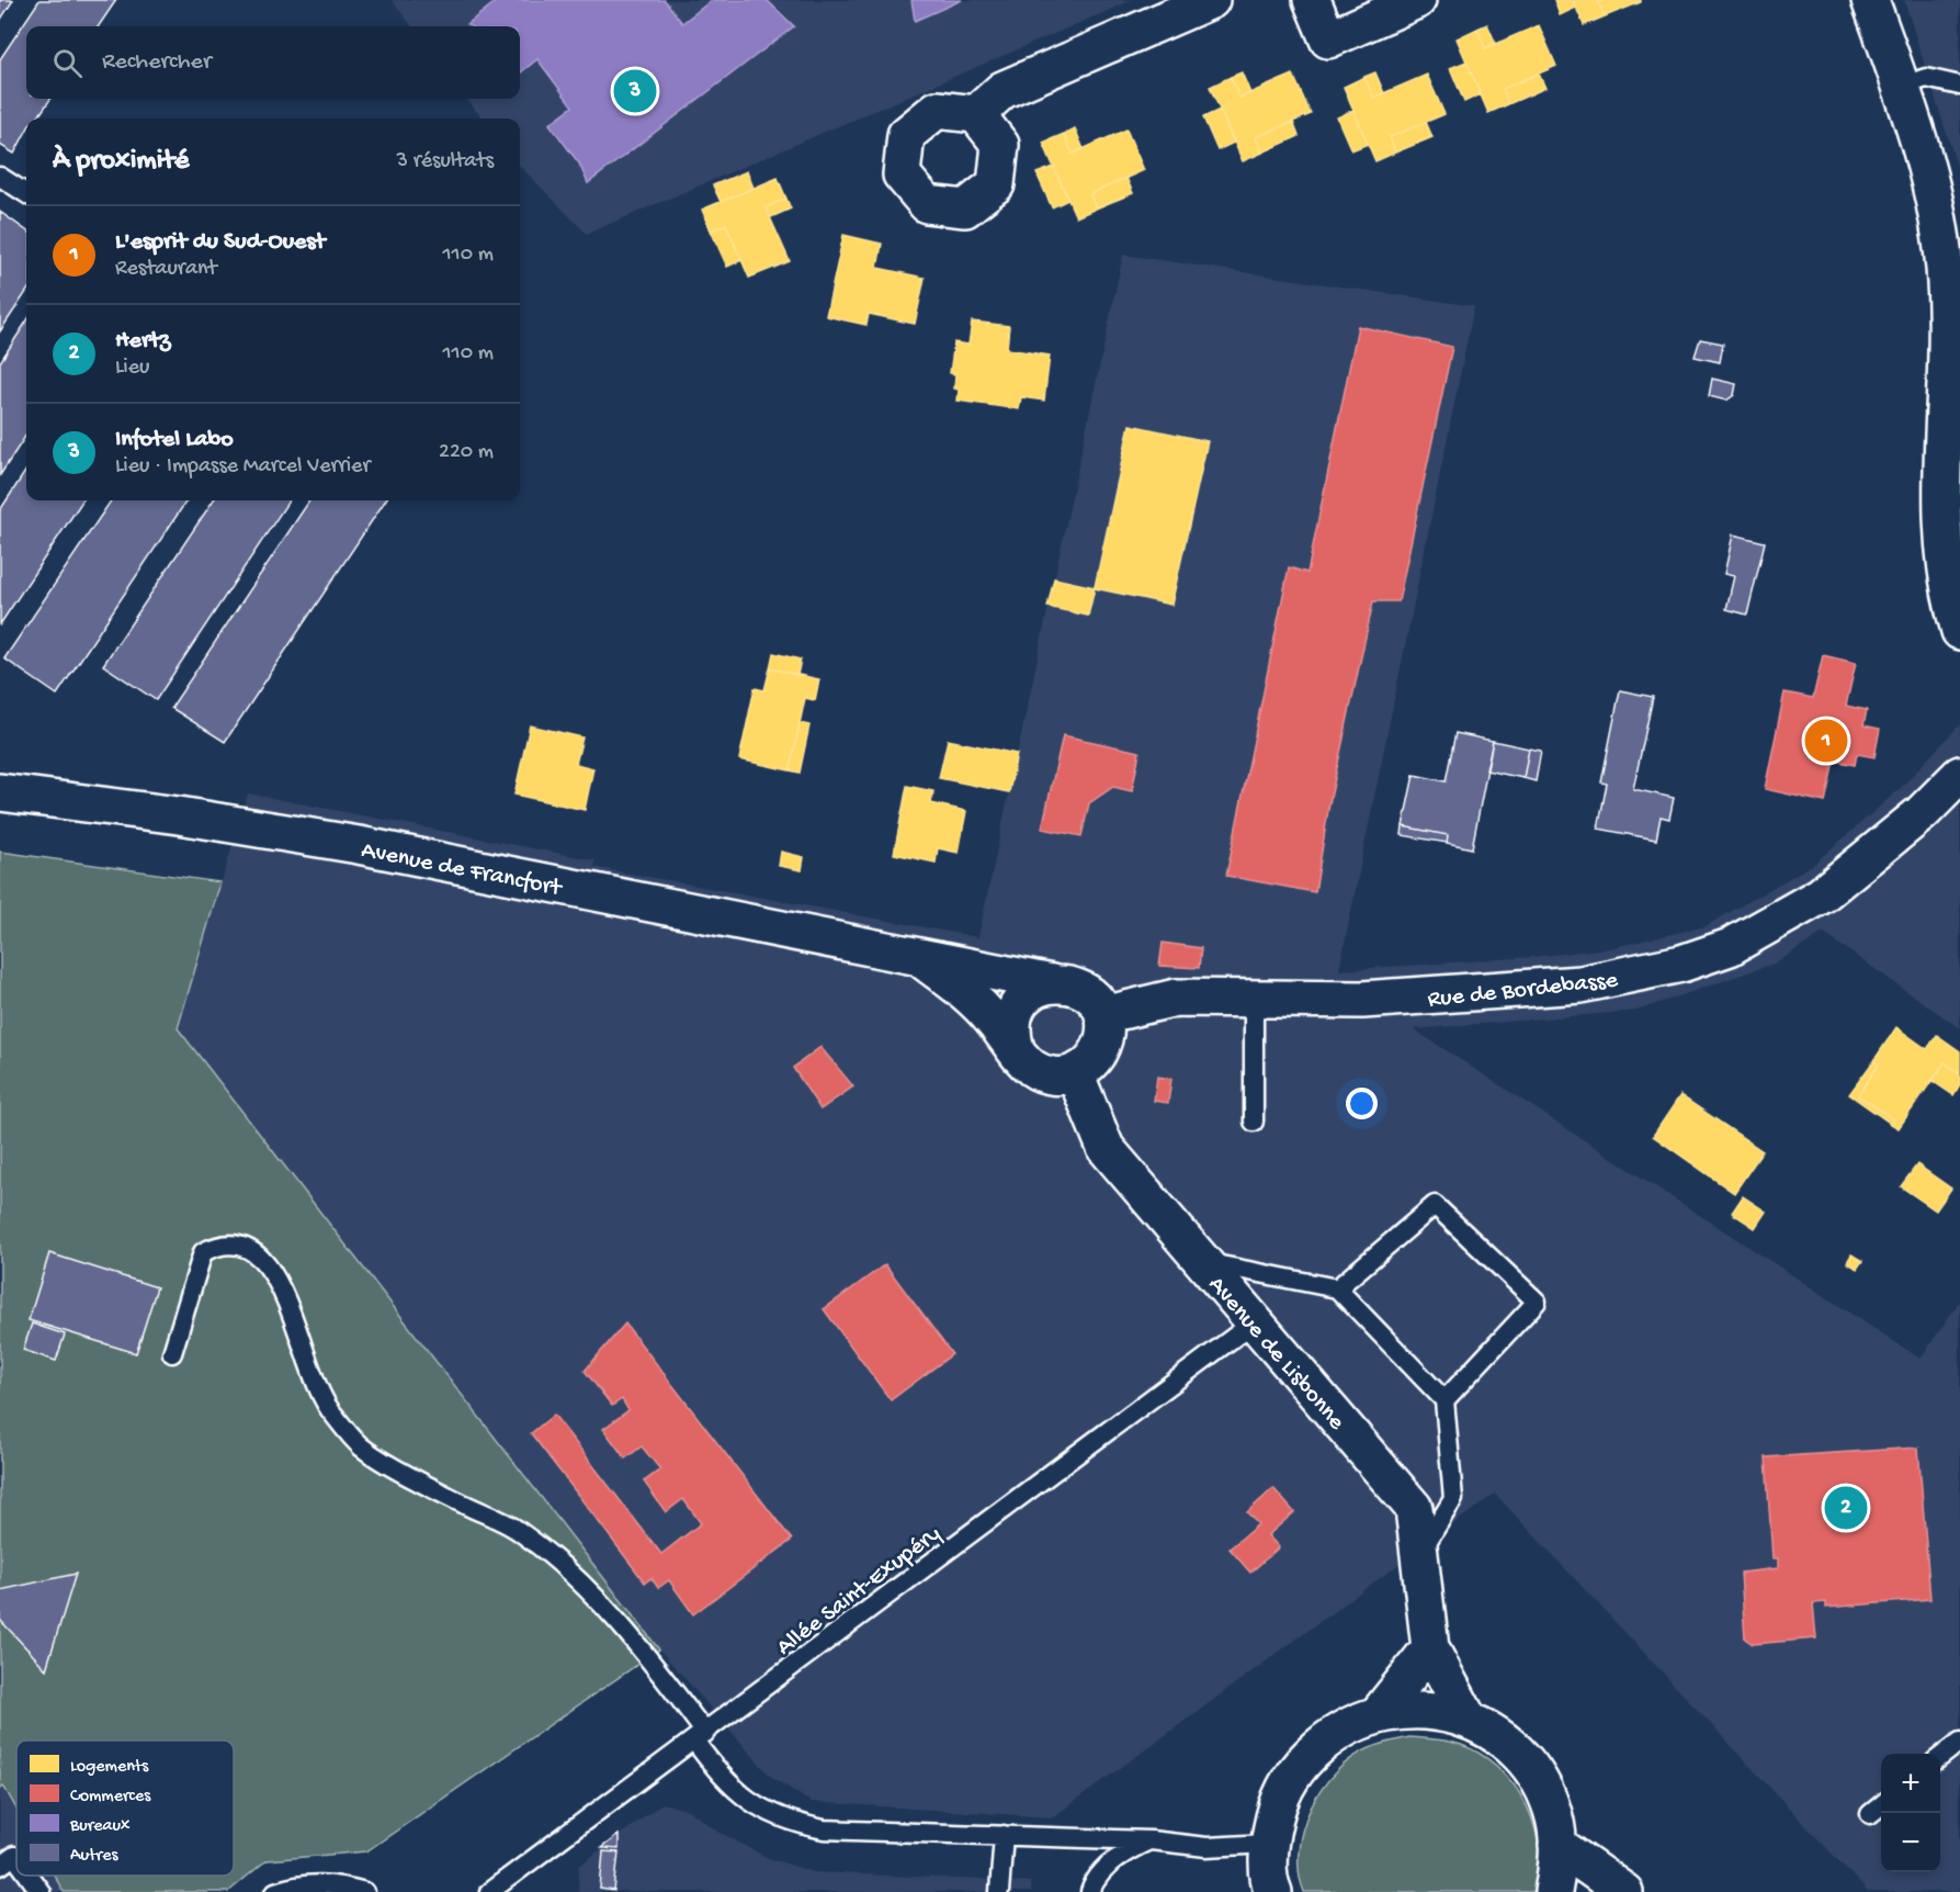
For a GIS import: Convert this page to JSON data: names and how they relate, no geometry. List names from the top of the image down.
{
  "streets": {
    "street": ["Avenue de Francfort", "Rue de Bordebasse", "Avenue de Lisbonne"],
    "lane": ["Allée Saint-Exupéry"]
  },
  "crossings": [
    ["Avenue de Francfort", "Rue de Bordebasse"],
    ["Avenue de Francfort", "Avenue de Lisbonne"],
    ["Rue de Bordebasse", "Avenue de Lisbonne"],
    ["Avenue de Lisbonne", "Allée Saint-Exupéry"]
  ],
  "legend": [
    "Logements",
    "Commerces",
    "Bureaux",
    "Autres"
  ],
  "page": {
    "search": "Rechercher",
    "pins": ["3", "1", "2"],
    "heading": ["À proximité", "3 résultats"],
    "list": [
      {
        "mark": "1",
        "name": "L'esprit du Sud-Ouest",
        "note": "Restaurant",
        "value": "110 m"
      },
      {
        "mark": "2",
        "name": "Hertz",
        "note": "Lieu",
        "value": "110 m"
      },
      {
        "mark": "3",
        "name": "Infotel Labo",
        "note": "Lieu · Impasse Marcel Verrier",
        "value": "220 m"
      }
    ],
    "map_buttons": ["+", "−"]
  }
}
